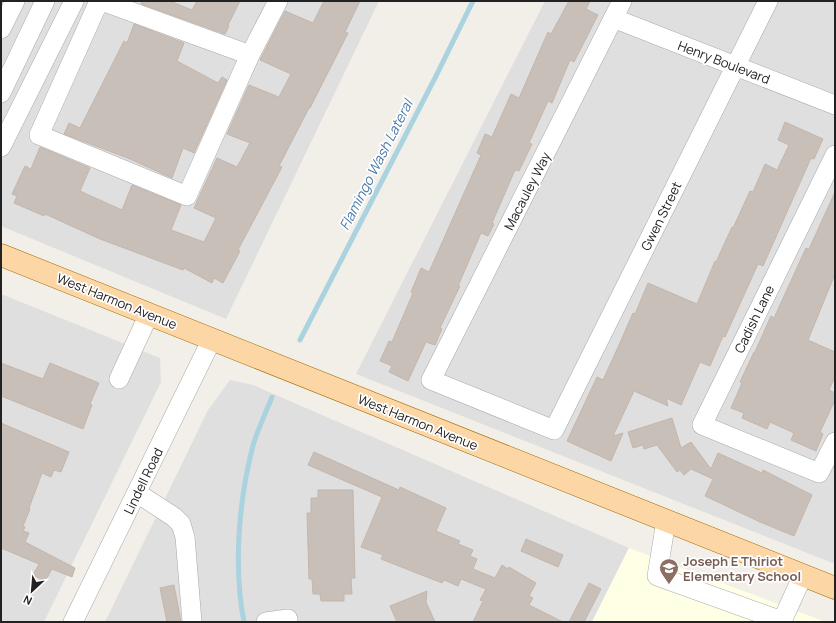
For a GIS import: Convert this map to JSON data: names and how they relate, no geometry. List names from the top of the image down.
{
  "streets": {
    "main road": ["West Harmon Avenue"],
    "street": [
      "Henry Boulevard",
      "Macauley Way",
      "Gwen Street",
      "Cadish Lane",
      "Lindell Road"
    ]
  },
  "crossings": [
    ["Henry Boulevard", "Macauley Way"],
    ["Henry Boulevard", "Gwen Street"],
    ["Macauley Way", "Gwen Street"],
    ["West Harmon Avenue", "Lindell Road"]
  ],
  "water": ["Flamingo Wash Lateral"],
  "places": {
    "school or university": ["Joseph E Thiriot Elementary School"]
  },
  "north": "bottom left"
}
